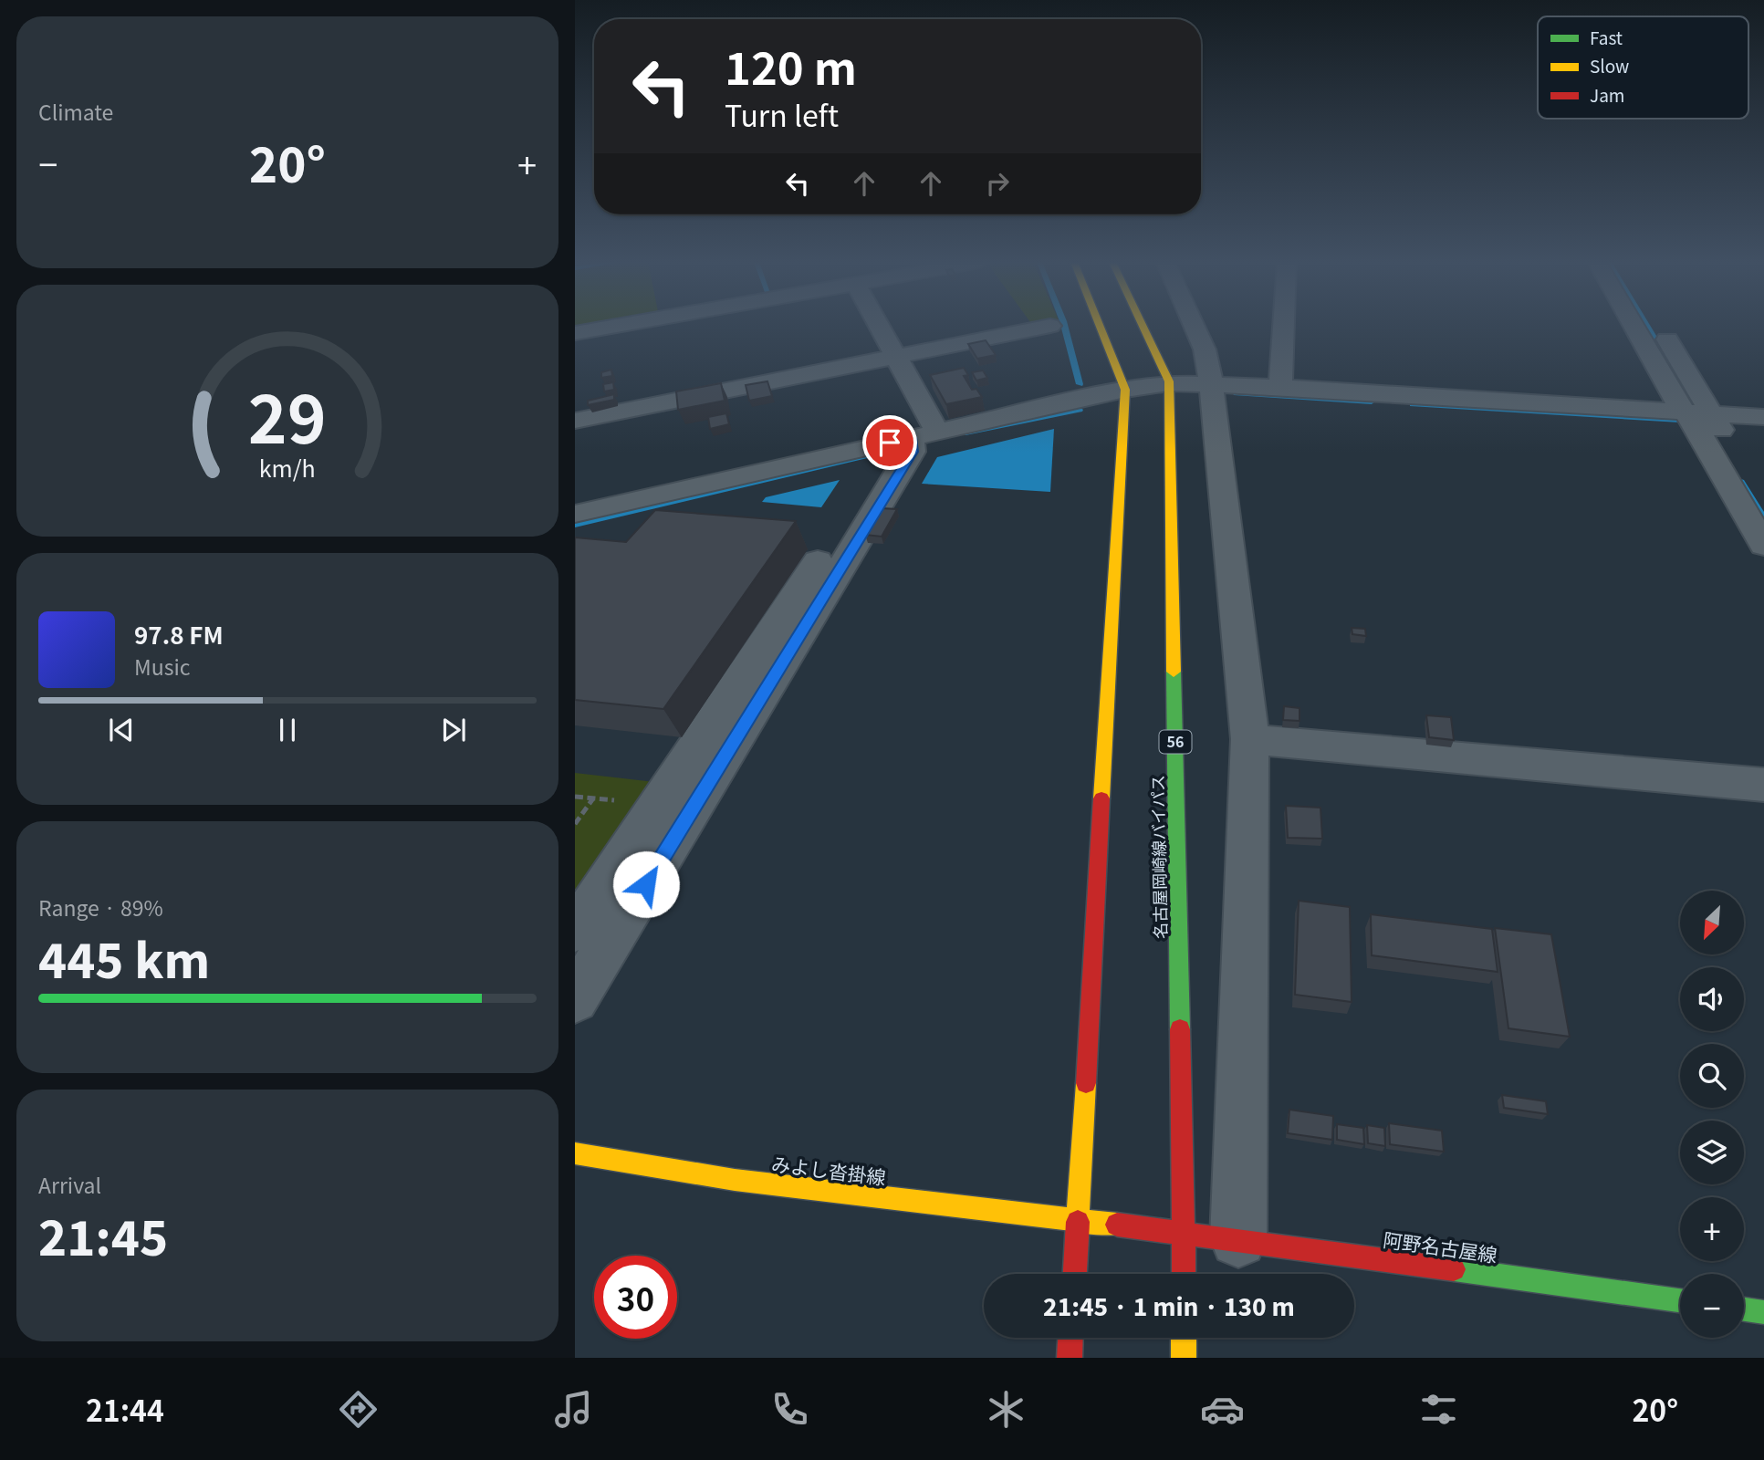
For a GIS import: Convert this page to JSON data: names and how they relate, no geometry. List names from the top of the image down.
{
  "streets": {
    "main road": [
      "56",
      "名古屋岡崎線バイパス",
      "みよし沓掛線",
      "阿野名古屋線"
    ]
  },
  "crossings": [
    ["名古屋岡崎線バイパス", "阿野名古屋線"],
    ["みよし沓掛線", "阿野名古屋線"]
  ],
  "legend": ["Fast", "Slow", "Jam"],
  "north": "bottom left",
  "page": {
    "tile": [
      "Climate",
      ["Range · 89%", "445 km"],
      ["Arrival", "21:45"]
    ],
    "turn": ["120 m", "Turn left"],
    "heat": ["−", "20°", "+"],
    "song": ["97.8 FM", "Music"],
    "map_buttons": ["+", "−"],
    "limit": "30",
    "trip": "21:45 · 1 min · 130 m",
    "tabs": ["21:44", "20°"],
    "gauge": ["29", "km/h"]
  }
}
